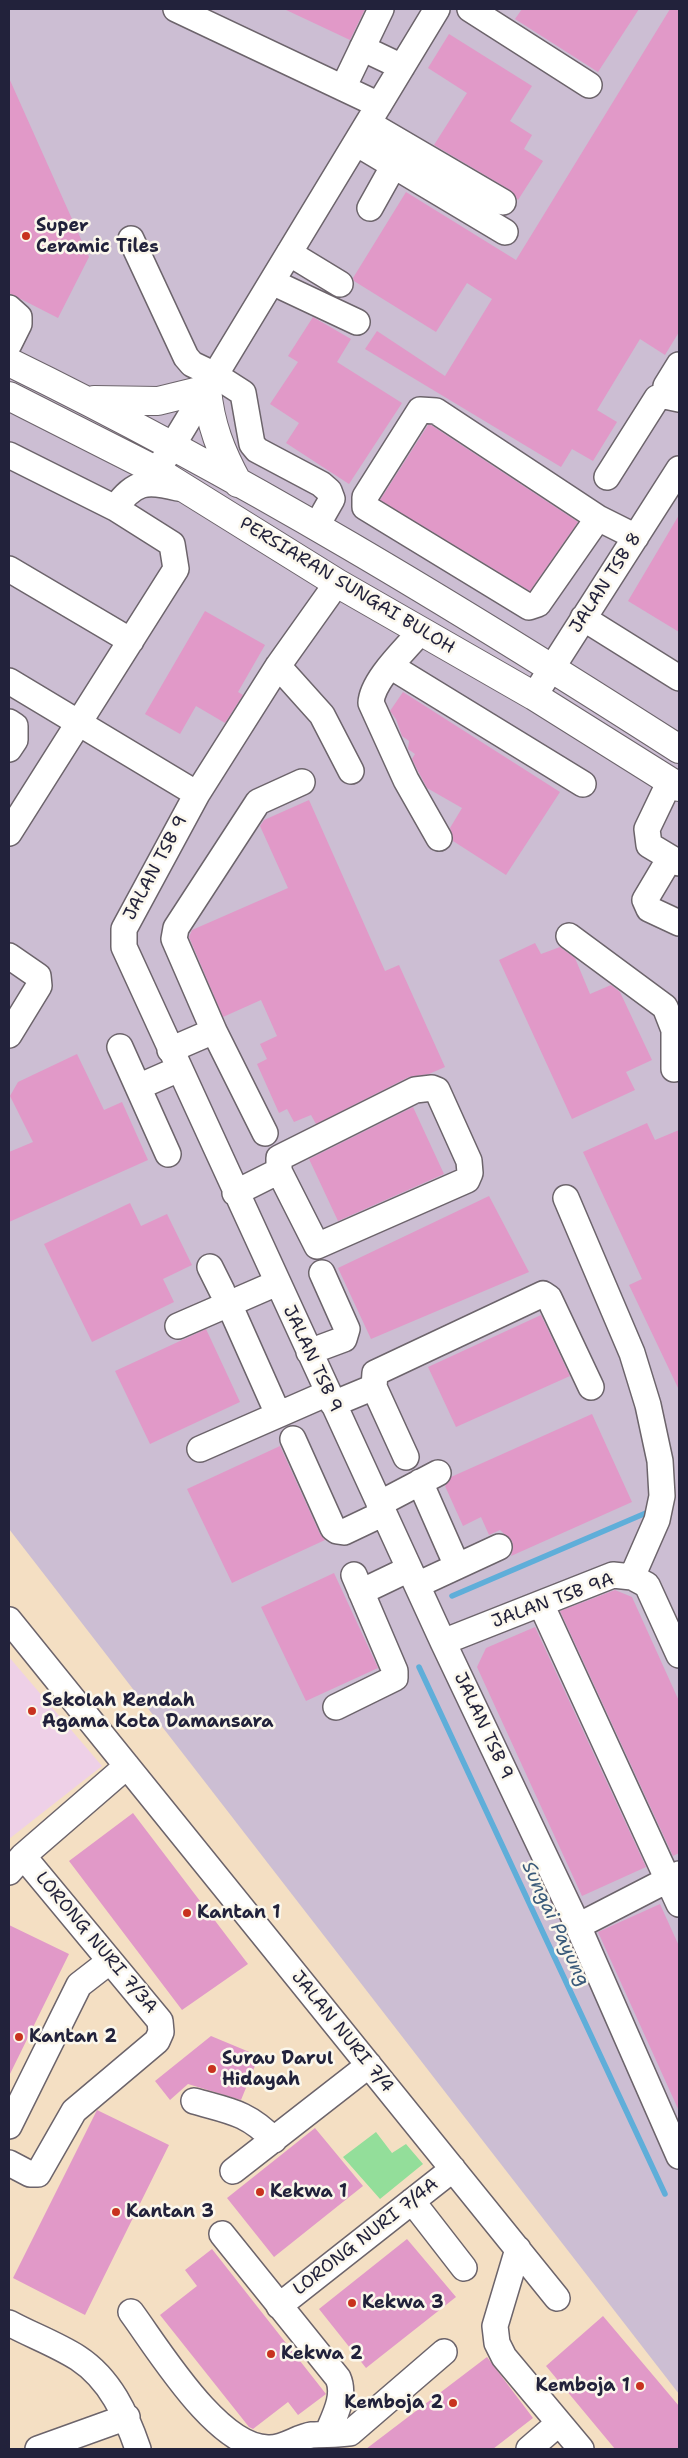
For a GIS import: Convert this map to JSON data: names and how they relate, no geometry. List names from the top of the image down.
{
  "streets": {
    "main road": ["PERSIARAN SUNGAI BULOH"],
    "street": [
      "JALAN TSB 8",
      "JALAN TSB 9",
      "JALAN TSB 9A",
      "LORONG NURI 7/3A",
      "JALAN NURI 7/4",
      "LORONG NURI 7/4A"
    ]
  },
  "crossings": [
    ["JALAN TSB 8", "PERSIARAN SUNGAI BULOH"],
    ["PERSIARAN SUNGAI BULOH", "JALAN TSB 9"],
    ["JALAN TSB 9", "JALAN TSB 9A"],
    ["JALAN NURI 7/4", "LORONG NURI 7/4A"]
  ],
  "water": ["Sungai Payung"],
  "places": [
    "Super Ceramic Tiles",
    "Sekolah Rendah Agama Kota Damansara",
    "Kantan 1",
    "Kantan 2",
    "Surau Darul Hidayah",
    "Kekwa 1",
    "Kantan 3",
    "Kekwa 3",
    "Kekwa 2",
    "Kemboja 1",
    "Kemboja 2"
  ]
}
